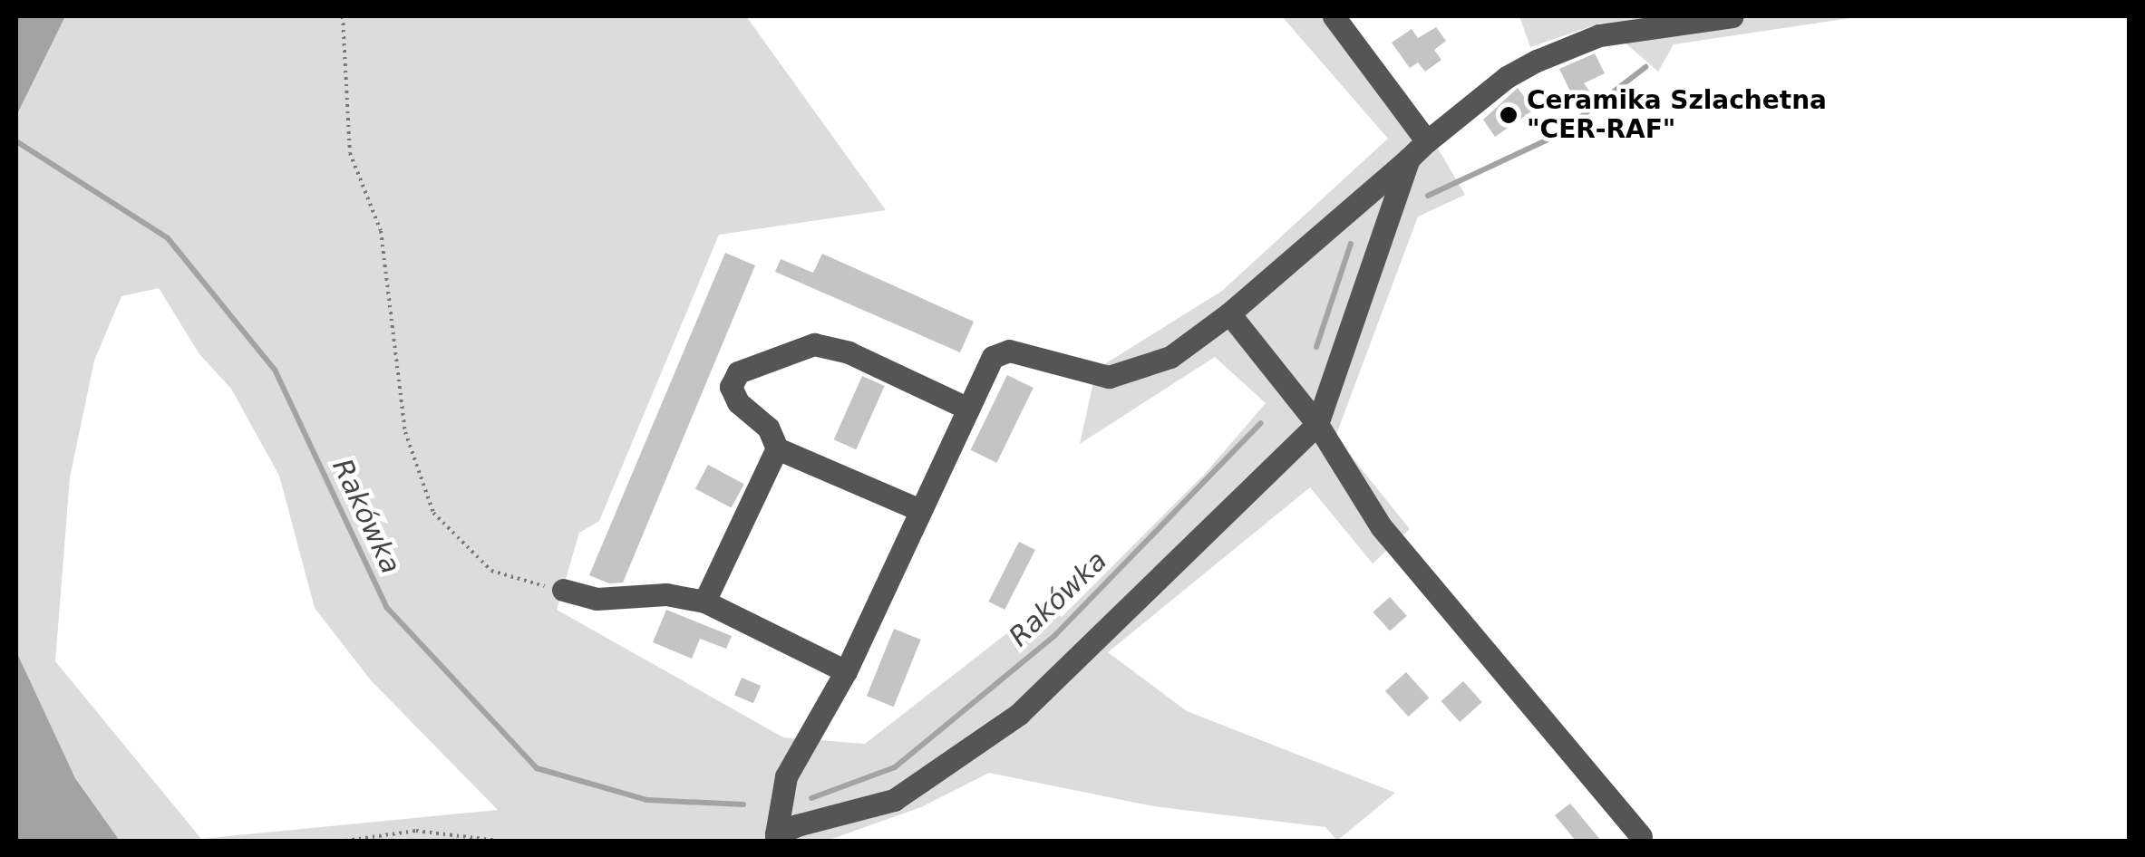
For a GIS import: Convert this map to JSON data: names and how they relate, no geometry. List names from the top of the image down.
{
  "water": ["Rakówka"],
  "places": ["Ceramika Szlachetna \"CER-RAF\""]
}
